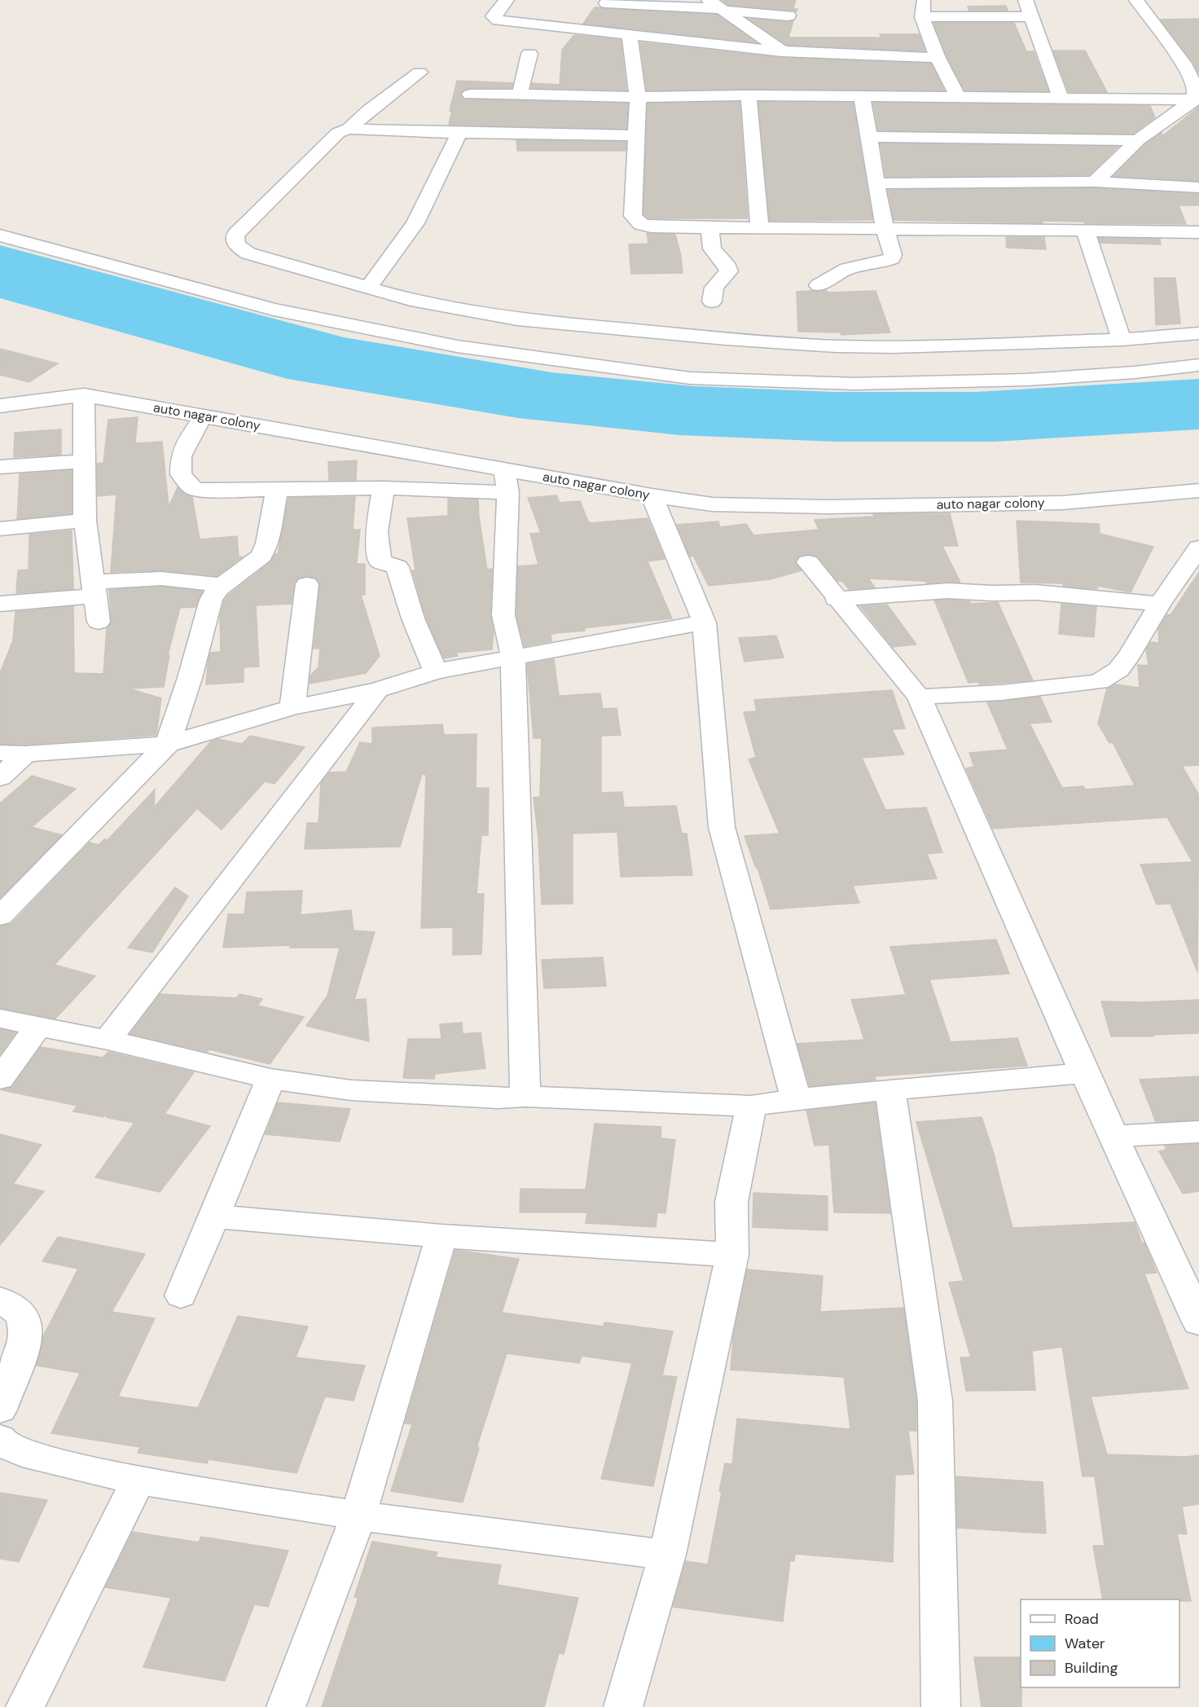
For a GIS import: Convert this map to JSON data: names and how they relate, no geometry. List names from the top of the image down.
{
  "streets": {
    "street": ["auto nagar colony"]
  },
  "legend": ["Road", "Water", "Building"]
}
